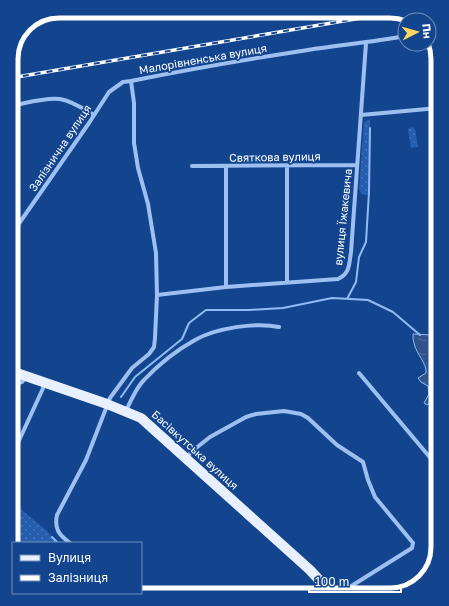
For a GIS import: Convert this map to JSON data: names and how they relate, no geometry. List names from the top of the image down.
{
  "streets": {
    "main road": ["Басівкутська вулиця"],
    "street": [
      "Малорівненська вулиця",
      "Залізнична вулиця",
      "Святкова вулиця",
      "вулиця Їжакевича"
    ]
  },
  "crossings": [
    ["Малорівненська вулиця", "Залізнична вулиця"],
    ["Малорівненська вулиця", "вулиця Їжакевича"],
    ["Малорівненська вулиця", "Басівкутська вулиця"],
    ["Святкова вулиця", "вулиця Їжакевича"]
  ],
  "legend": ["Вулиця", "Залізниця"],
  "scale_bar": "100 m",
  "north": "right"
}
